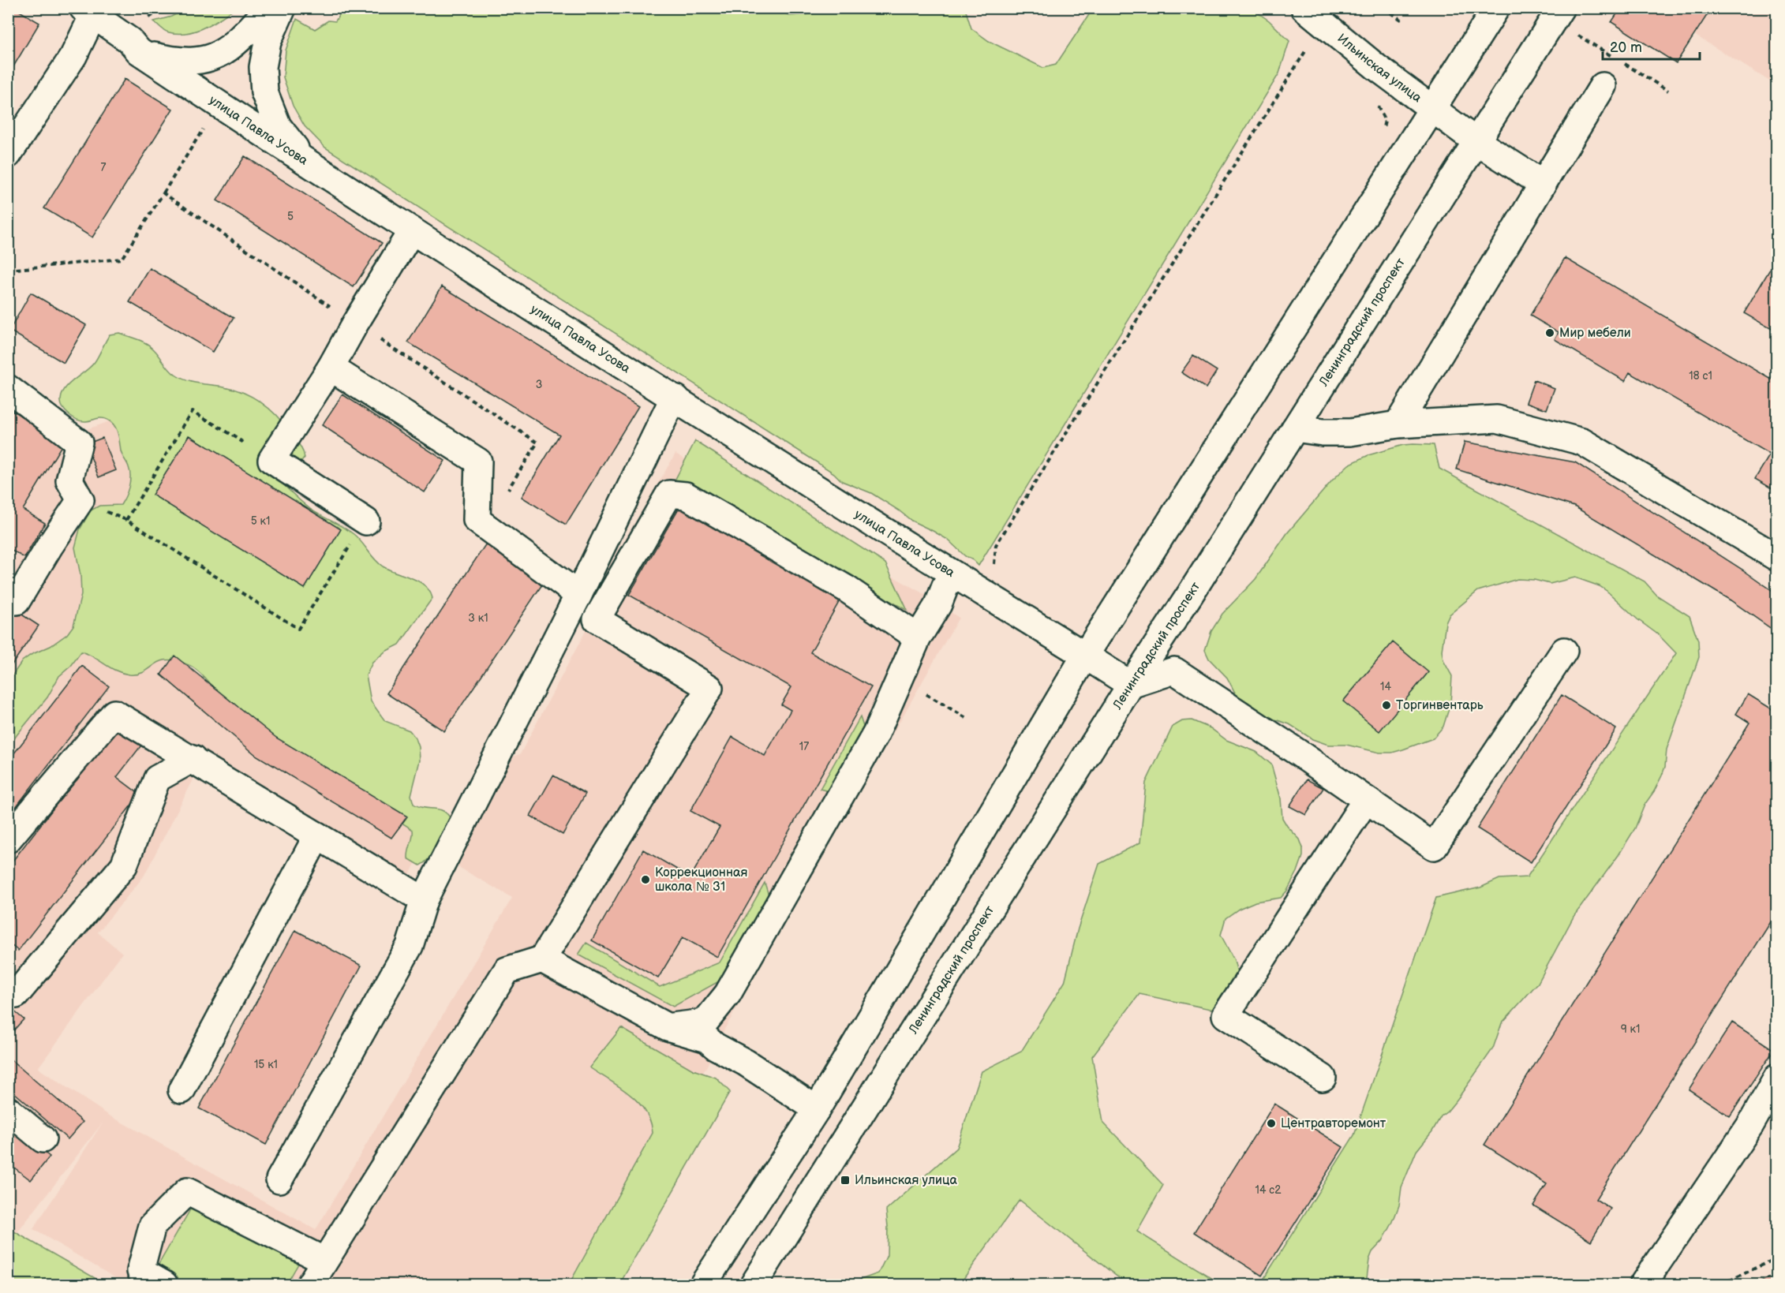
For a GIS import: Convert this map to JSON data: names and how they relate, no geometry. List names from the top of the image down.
{
  "streets": {
    "main road": ["Ильинская улица", "улица Павла Усова", "Ленинградский проспект"]
  },
  "crossings": [
    ["Ильинская улица", "Ленинградский проспект"],
    ["улица Павла Усова", "Ленинградский проспект"]
  ],
  "places": {
    "other": [
      "Мир мебели",
      "Торгинвентарь",
      "Коррекционная школа № 31",
      "Центравторемонт"
    ],
    "transit": ["Ильинская улица"]
  },
  "house_numbers": [
    "7",
    "5",
    "18 с1",
    "3",
    "5 к1",
    "3 к1",
    "14",
    "17",
    "9 к1",
    "15 к1",
    "14 с2"
  ],
  "scale_bar": "20 m"
}
